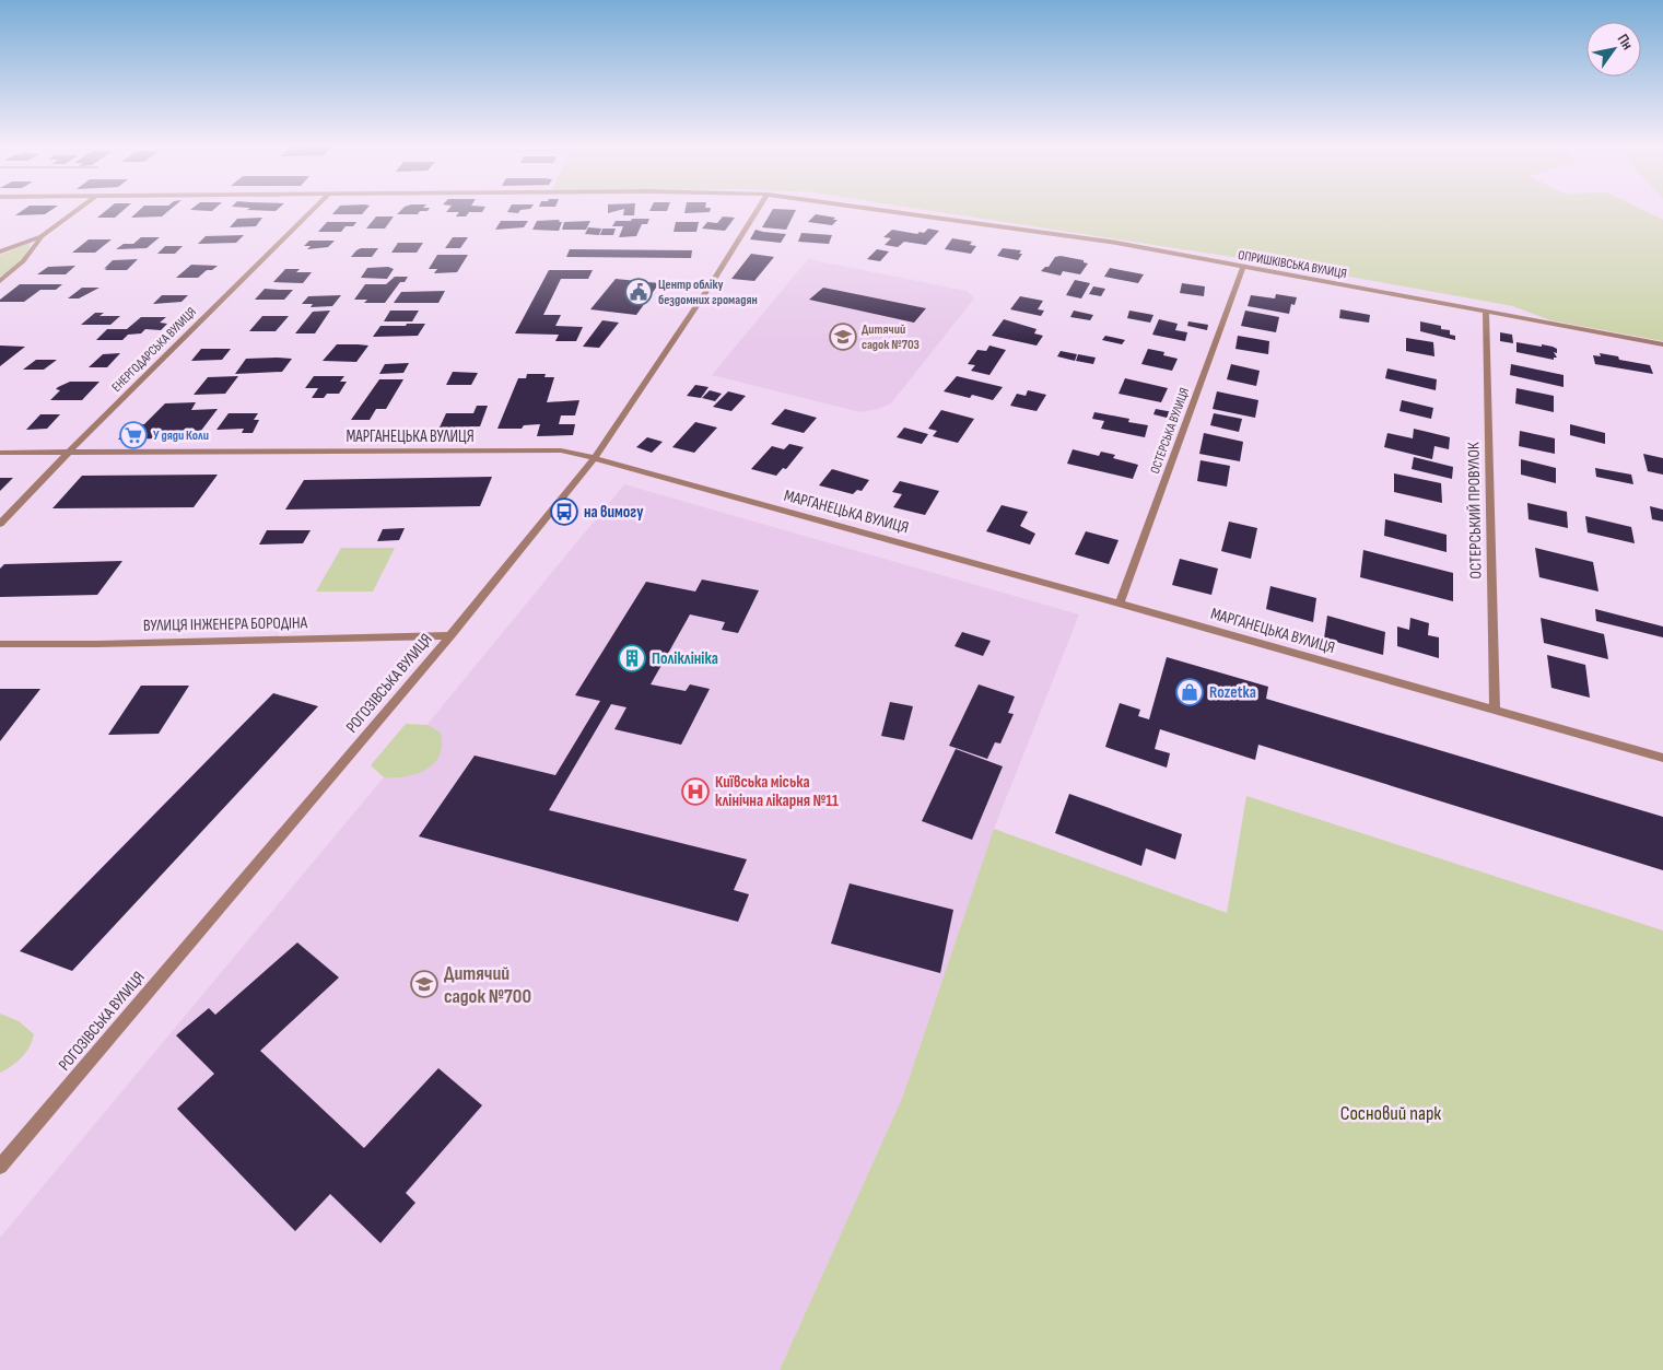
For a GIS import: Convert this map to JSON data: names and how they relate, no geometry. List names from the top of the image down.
{
  "streets": {
    "street": [
      "ОПРИШКІВСЬКА ВУЛИЦЯ",
      "ЕНЕРГОДАРСЬКА ВУЛИЦЯ",
      "ОСТЕРСЬКА ВУЛИЦЯ",
      "МАРГАНЕЦЬКА ВУЛИЦЯ",
      "ОСТЕРСЬКИЙ ПРОВУЛОК",
      "ВУЛИЦЯ ІНЖЕНЕРА БОРОДІНА",
      "РОГОЗІВСЬКА ВУЛИЦЯ"
    ]
  },
  "crossings": [
    ["ОПРИШКІВСЬКА ВУЛИЦЯ", "ОСТЕРСЬКА ВУЛИЦЯ"],
    ["ОПРИШКІВСЬКА ВУЛИЦЯ", "ОСТЕРСЬКИЙ ПРОВУЛОК"],
    ["ЕНЕРГОДАРСЬКА ВУЛИЦЯ", "МАРГАНЕЦЬКА ВУЛИЦЯ"],
    ["ОСТЕРСЬКА ВУЛИЦЯ", "МАРГАНЕЦЬКА ВУЛИЦЯ"],
    ["МАРГАНЕЦЬКА ВУЛИЦЯ", "ОСТЕРСЬКИЙ ПРОВУЛОК"],
    ["МАРГАНЕЦЬКА ВУЛИЦЯ", "РОГОЗІВСЬКА ВУЛИЦЯ"],
    ["ВУЛИЦЯ ІНЖЕНЕРА БОРОДІНА", "РОГОЗІВСЬКА ВУЛИЦЯ"]
  ],
  "parks": ["Сосновий парк"],
  "places": {
    "public building": ["Центр обліку бездомних громадян"],
    "school or university": ["Дитячий садок №703", "Дитячий садок №700"],
    "supermarket": ["У дяди Коли"],
    "bus stop": ["на вимогу"],
    "building": ["Поліклініка"],
    "shop": ["Rozetka"],
    "hospital": ["Київська міська клінічна лікарня №11"]
  },
  "north": "top right"
}
